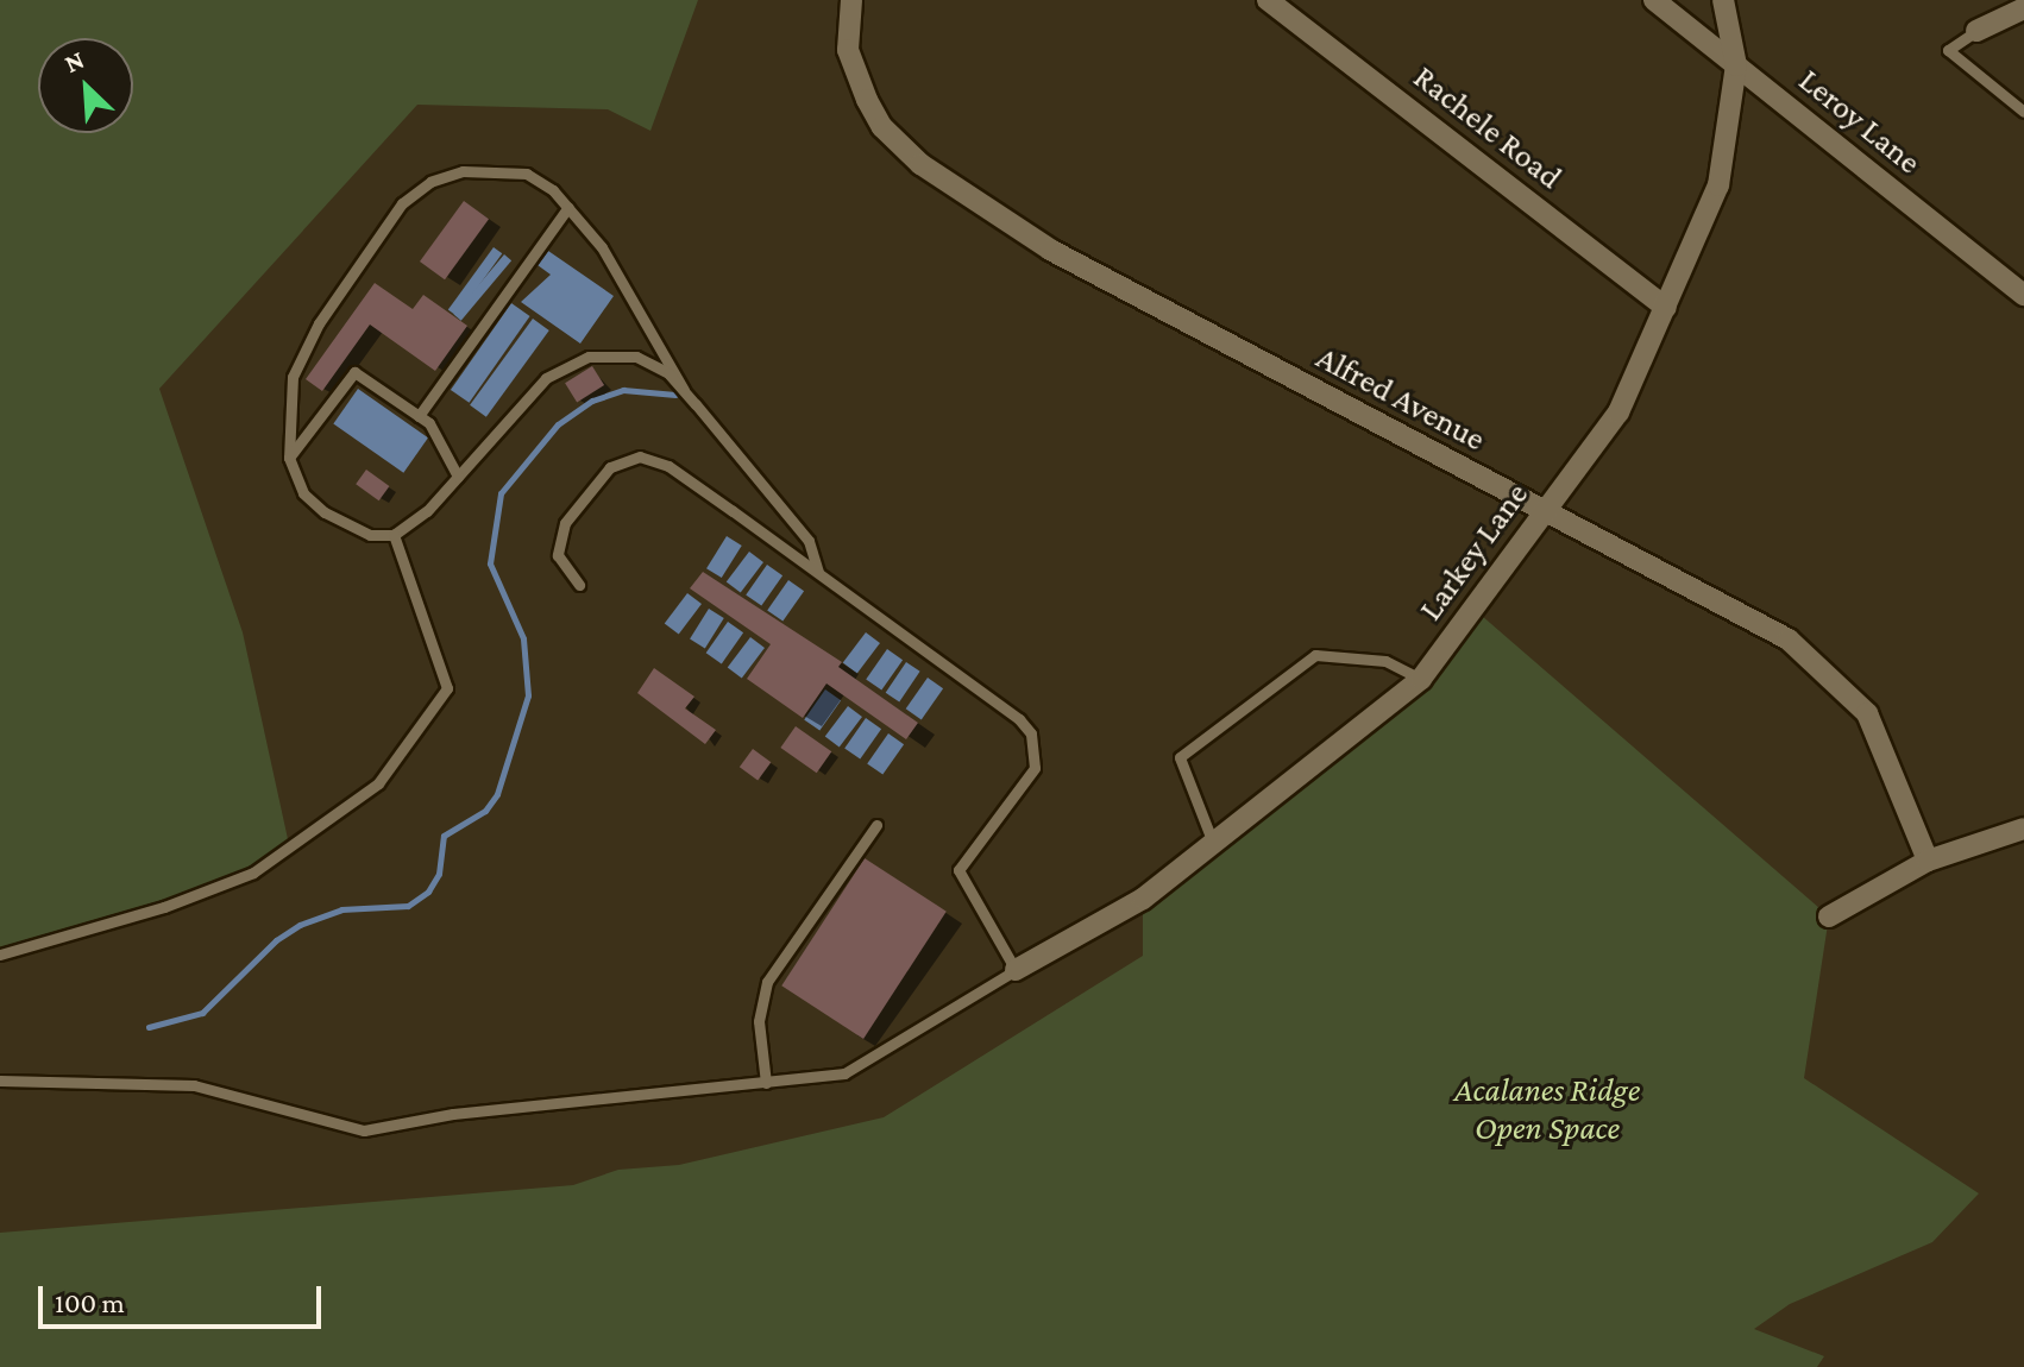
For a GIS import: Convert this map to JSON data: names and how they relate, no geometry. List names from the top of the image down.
{
  "streets": {
    "street": [
      "Leroy Lane",
      "Rachele Road",
      "Alfred Avenue",
      "Larkey Lane"
    ]
  },
  "crossings": [
    ["Leroy Lane", "Larkey Lane"],
    ["Rachele Road", "Larkey Lane"],
    ["Alfred Avenue", "Larkey Lane"]
  ],
  "parks": ["Acalanes Ridge Open Space"],
  "scale_bar": "100 m",
  "north": "top left"
}
